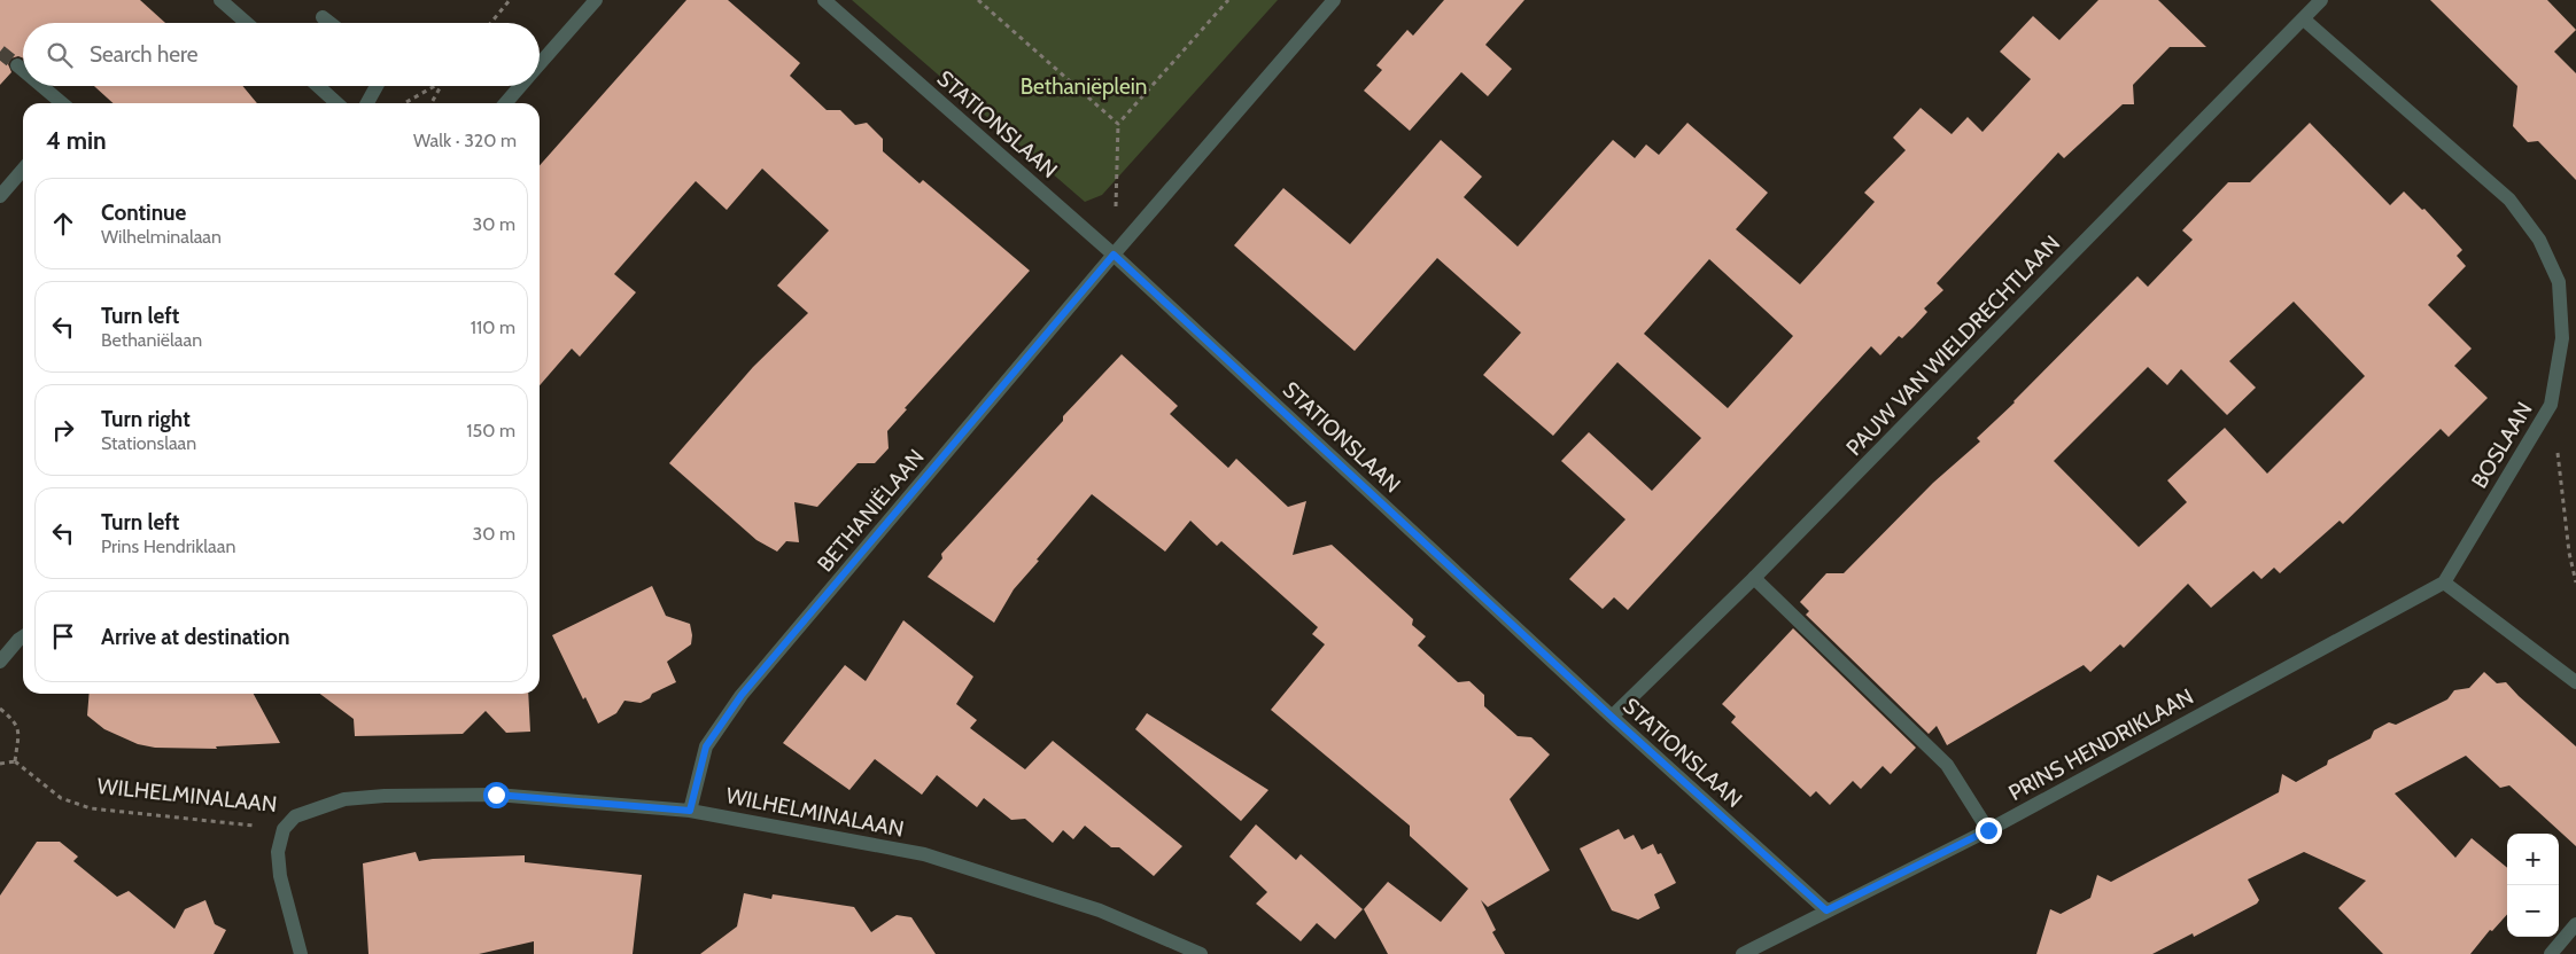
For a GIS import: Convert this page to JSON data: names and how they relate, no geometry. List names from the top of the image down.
{
  "streets": {
    "street": [
      "STATIONSLAAN",
      "PAUW VAN WIELDRECHTLAAN",
      "BOSLAAN",
      "BETHANIËLAAN",
      "PRINS HENDRIKLAAN",
      "WILHELMINALAAN"
    ]
  },
  "crossings": [
    ["STATIONSLAAN", "PAUW VAN WIELDRECHTLAAN"],
    ["STATIONSLAAN", "BETHANIËLAAN"],
    ["STATIONSLAAN", "PRINS HENDRIKLAAN"],
    ["PAUW VAN WIELDRECHTLAAN", "BOSLAAN"],
    ["BOSLAAN", "PRINS HENDRIKLAAN"],
    ["BETHANIËLAAN", "WILHELMINALAAN"]
  ],
  "parks": ["Bethaniëplein"],
  "page": {
    "search": "Search here",
    "heading": ["4 min", "Walk · 320 m"],
    "list": [
      ["Continue", "Wilhelminalaan", "30 m"],
      ["Turn left", "Bethaniëlaan", "110 m"],
      ["Turn right", "Stationslaan", "150 m"],
      ["Turn left", "Prins Hendriklaan", "30 m"],
      "Arrive at destination"
    ],
    "map_buttons": ["+", "−"]
  }
}
